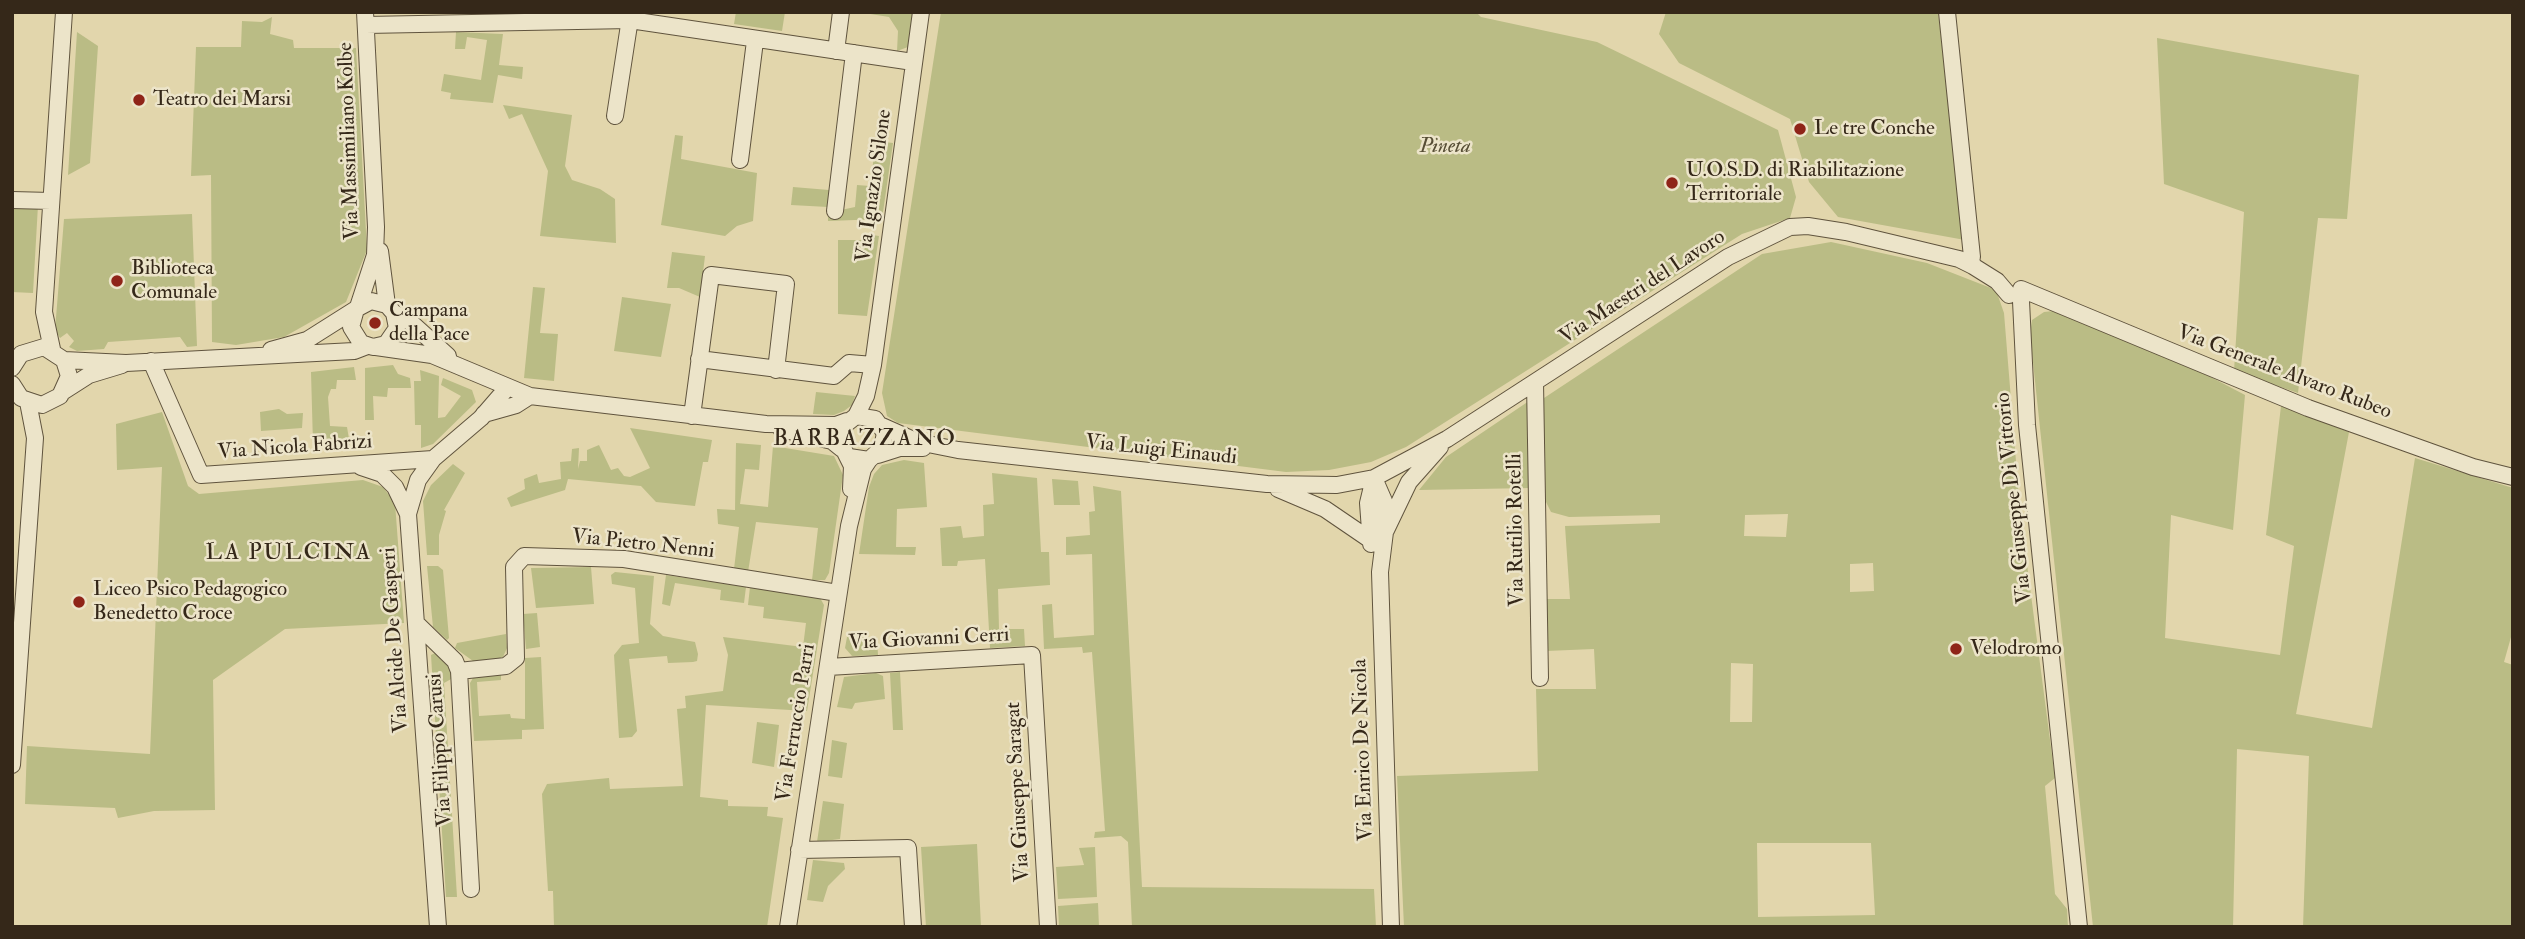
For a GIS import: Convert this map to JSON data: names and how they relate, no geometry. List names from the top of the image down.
{
  "streets": {
    "street": [
      "Via Massimiliano Kolbe",
      "Via Ignazio Silone",
      "Via Maestri del Lavoro",
      "Via Generale Alvaro Rubeo",
      "Via Nicola Fabrizi",
      "Via Luigi Einaudi",
      "Via Giuseppe Di Vittorio",
      "Via Rutilio Rotelli",
      "Via Pietro Nenni",
      "Via Alcide De Gasperi",
      "Via Giovanni Cerri",
      "Via Ferruccio Parri",
      "Via Filippo Carusi",
      "Via Enrico De Nicola",
      "Via Giuseppe Saragat"
    ]
  },
  "crossings": [
    ["Via Ignazio Silone", "Via Luigi Einaudi"],
    ["Via Ignazio Silone", "Via Ferruccio Parri"],
    ["Via Maestri del Lavoro", "Via Generale Alvaro Rubeo"],
    ["Via Maestri del Lavoro", "Via Luigi Einaudi"],
    ["Via Maestri del Lavoro", "Via Giuseppe Di Vittorio"],
    ["Via Maestri del Lavoro", "Via Rutilio Rotelli"],
    ["Via Generale Alvaro Rubeo", "Via Giuseppe Di Vittorio"],
    ["Via Nicola Fabrizi", "Via Alcide De Gasperi"],
    ["Via Luigi Einaudi", "Via Ferruccio Parri"],
    ["Via Pietro Nenni", "Via Ferruccio Parri"],
    ["Via Pietro Nenni", "Via Filippo Carusi"],
    ["Via Alcide De Gasperi", "Via Filippo Carusi"],
    ["Via Giovanni Cerri", "Via Ferruccio Parri"],
    ["Via Giovanni Cerri", "Via Giuseppe Saragat"]
  ],
  "districts": ["BARBAZZANO", "LA PULCINA"],
  "parks": ["Pineta"],
  "places": [
    "Teatro dei Marsi",
    "Le tre Conche",
    "U.O.S.D. di Riabilitazione Territoriale",
    "Biblioteca Comunale",
    "Campana della Pace",
    "Liceo Psico Pedagogico Benedetto Croce",
    "Velodromo"
  ]
}
